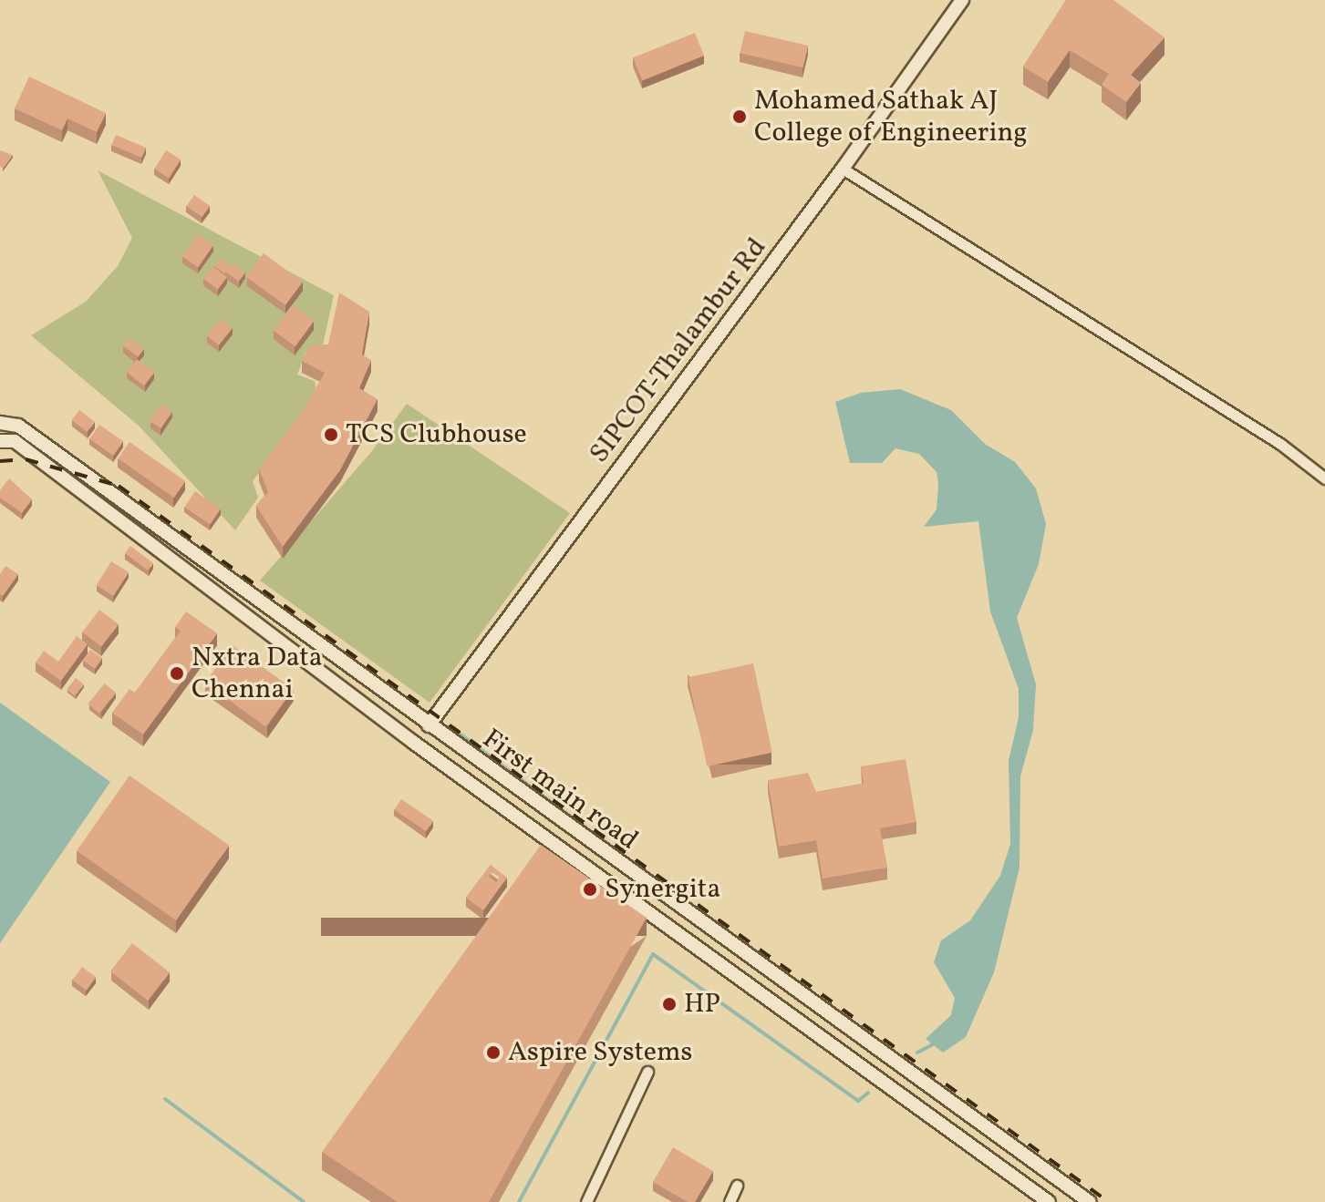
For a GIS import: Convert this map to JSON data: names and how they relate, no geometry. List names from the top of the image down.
{
  "streets": {
    "street": ["SIPCOT-Thalambur Rd", "First main road"]
  },
  "crossings": [
    ["SIPCOT-Thalambur Rd", "First main road"]
  ],
  "places": [
    "Mohamed Sathak AJ College of Engineering",
    "TCS Clubhouse",
    "Nxtra Data Chennai",
    "Synergita",
    "HP",
    "Aspire Systems"
  ]
}
